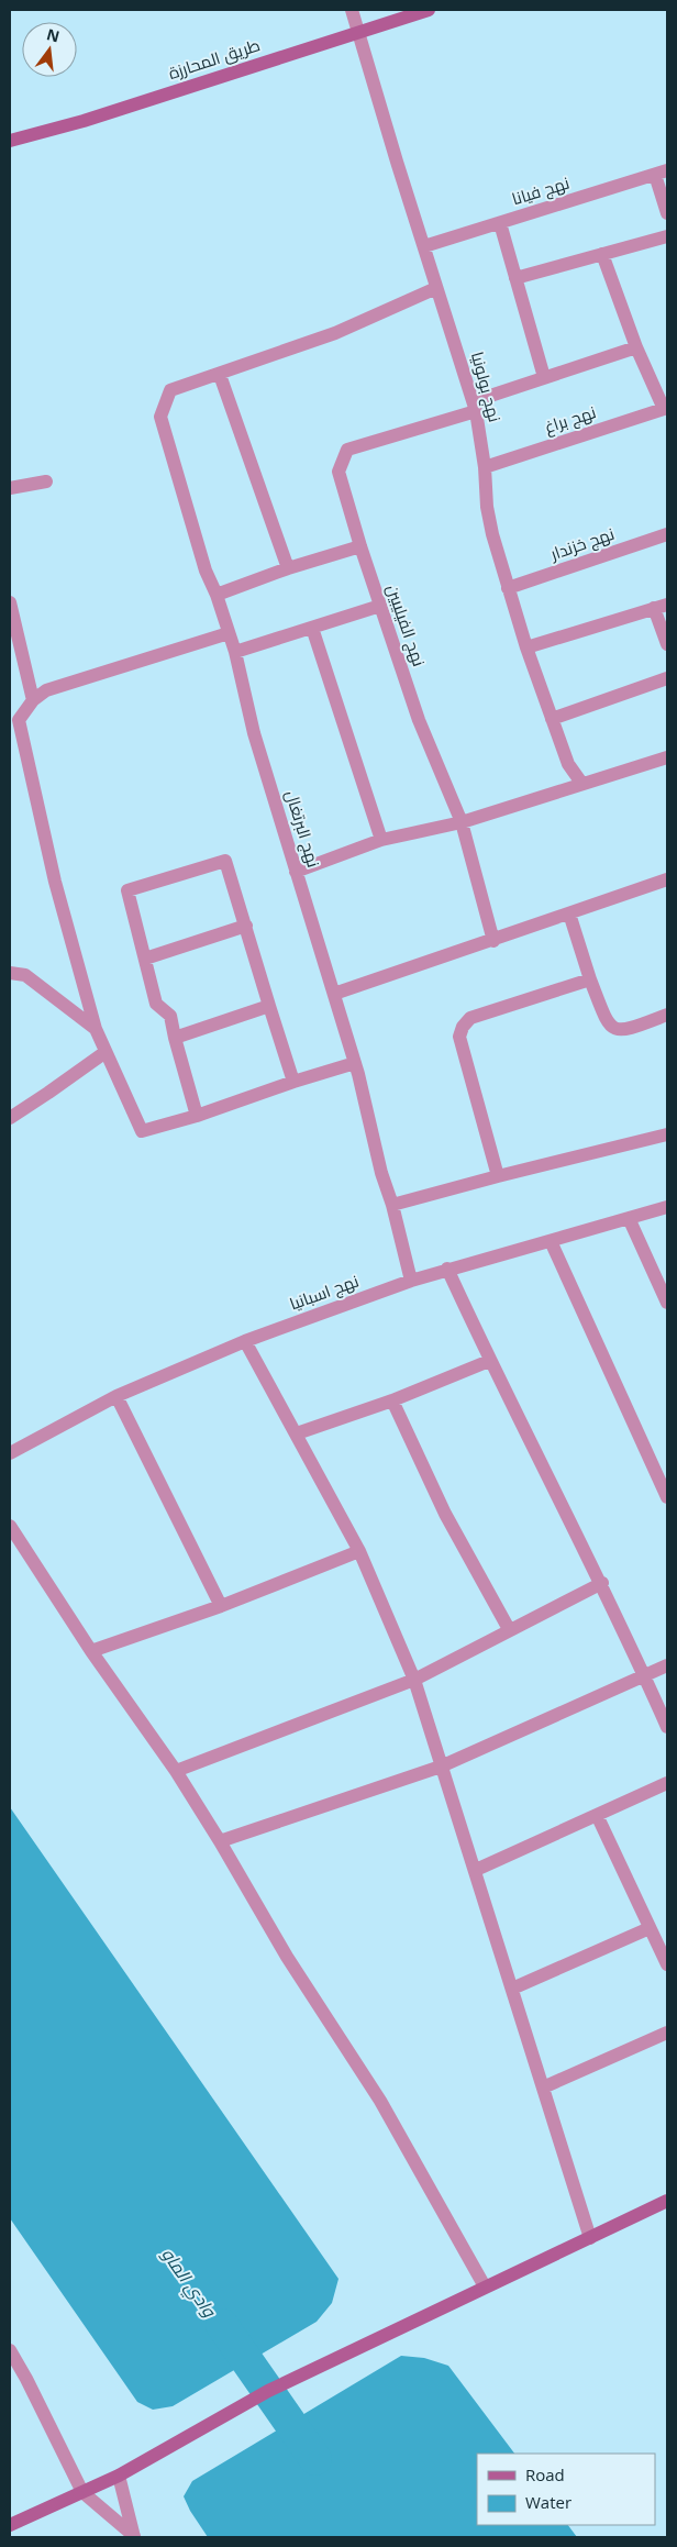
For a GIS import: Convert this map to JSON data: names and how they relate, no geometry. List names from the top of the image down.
{
  "streets": {
    "street": [
      "طريق المحارزة",
      "نهج فيانا",
      "نهج بولونيا",
      "نهج براغ",
      "نهج خزندار",
      "نهج الفيليبين",
      "نهج البرتغال",
      "نهج اسبانيا"
    ]
  },
  "crossings": [
    ["طريق المحارزة", "نهج بولونيا"],
    ["نهج فيانا", "نهج بولونيا"],
    ["نهج بولونيا", "نهج براغ"],
    ["نهج بولونيا", "نهج خزندار"],
    ["نهج بولونيا", "نهج الفيليبين"],
    ["نهج البرتغال", "نهج اسبانيا"]
  ],
  "water": ["وادي الماو"],
  "legend": ["Road", "Water"],
  "north": "top"
}
